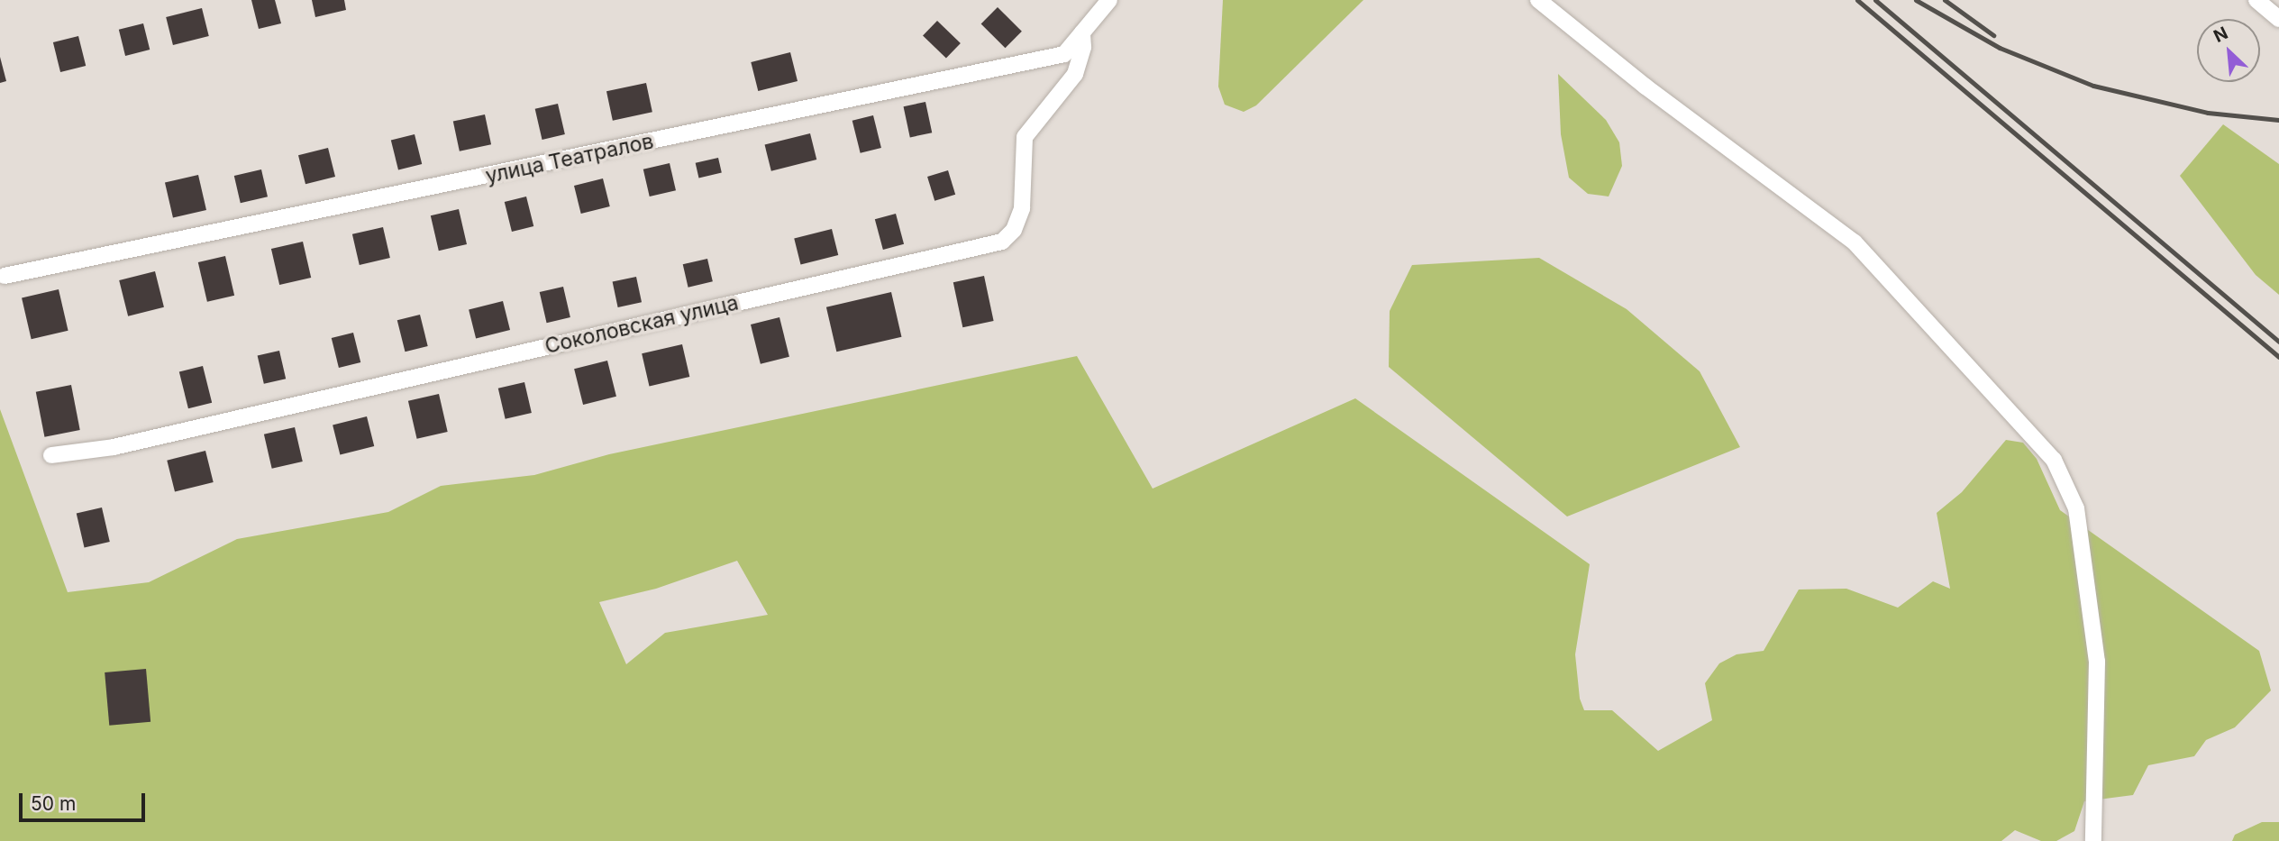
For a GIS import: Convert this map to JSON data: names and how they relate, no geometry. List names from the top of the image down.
{
  "streets": {
    "street": ["улица Театралов", "Соколовская улица"]
  },
  "crossings": [
    ["улица Театралов", "Соколовская улица"]
  ],
  "scale_bar": "50 m",
  "north": "top left"
}
